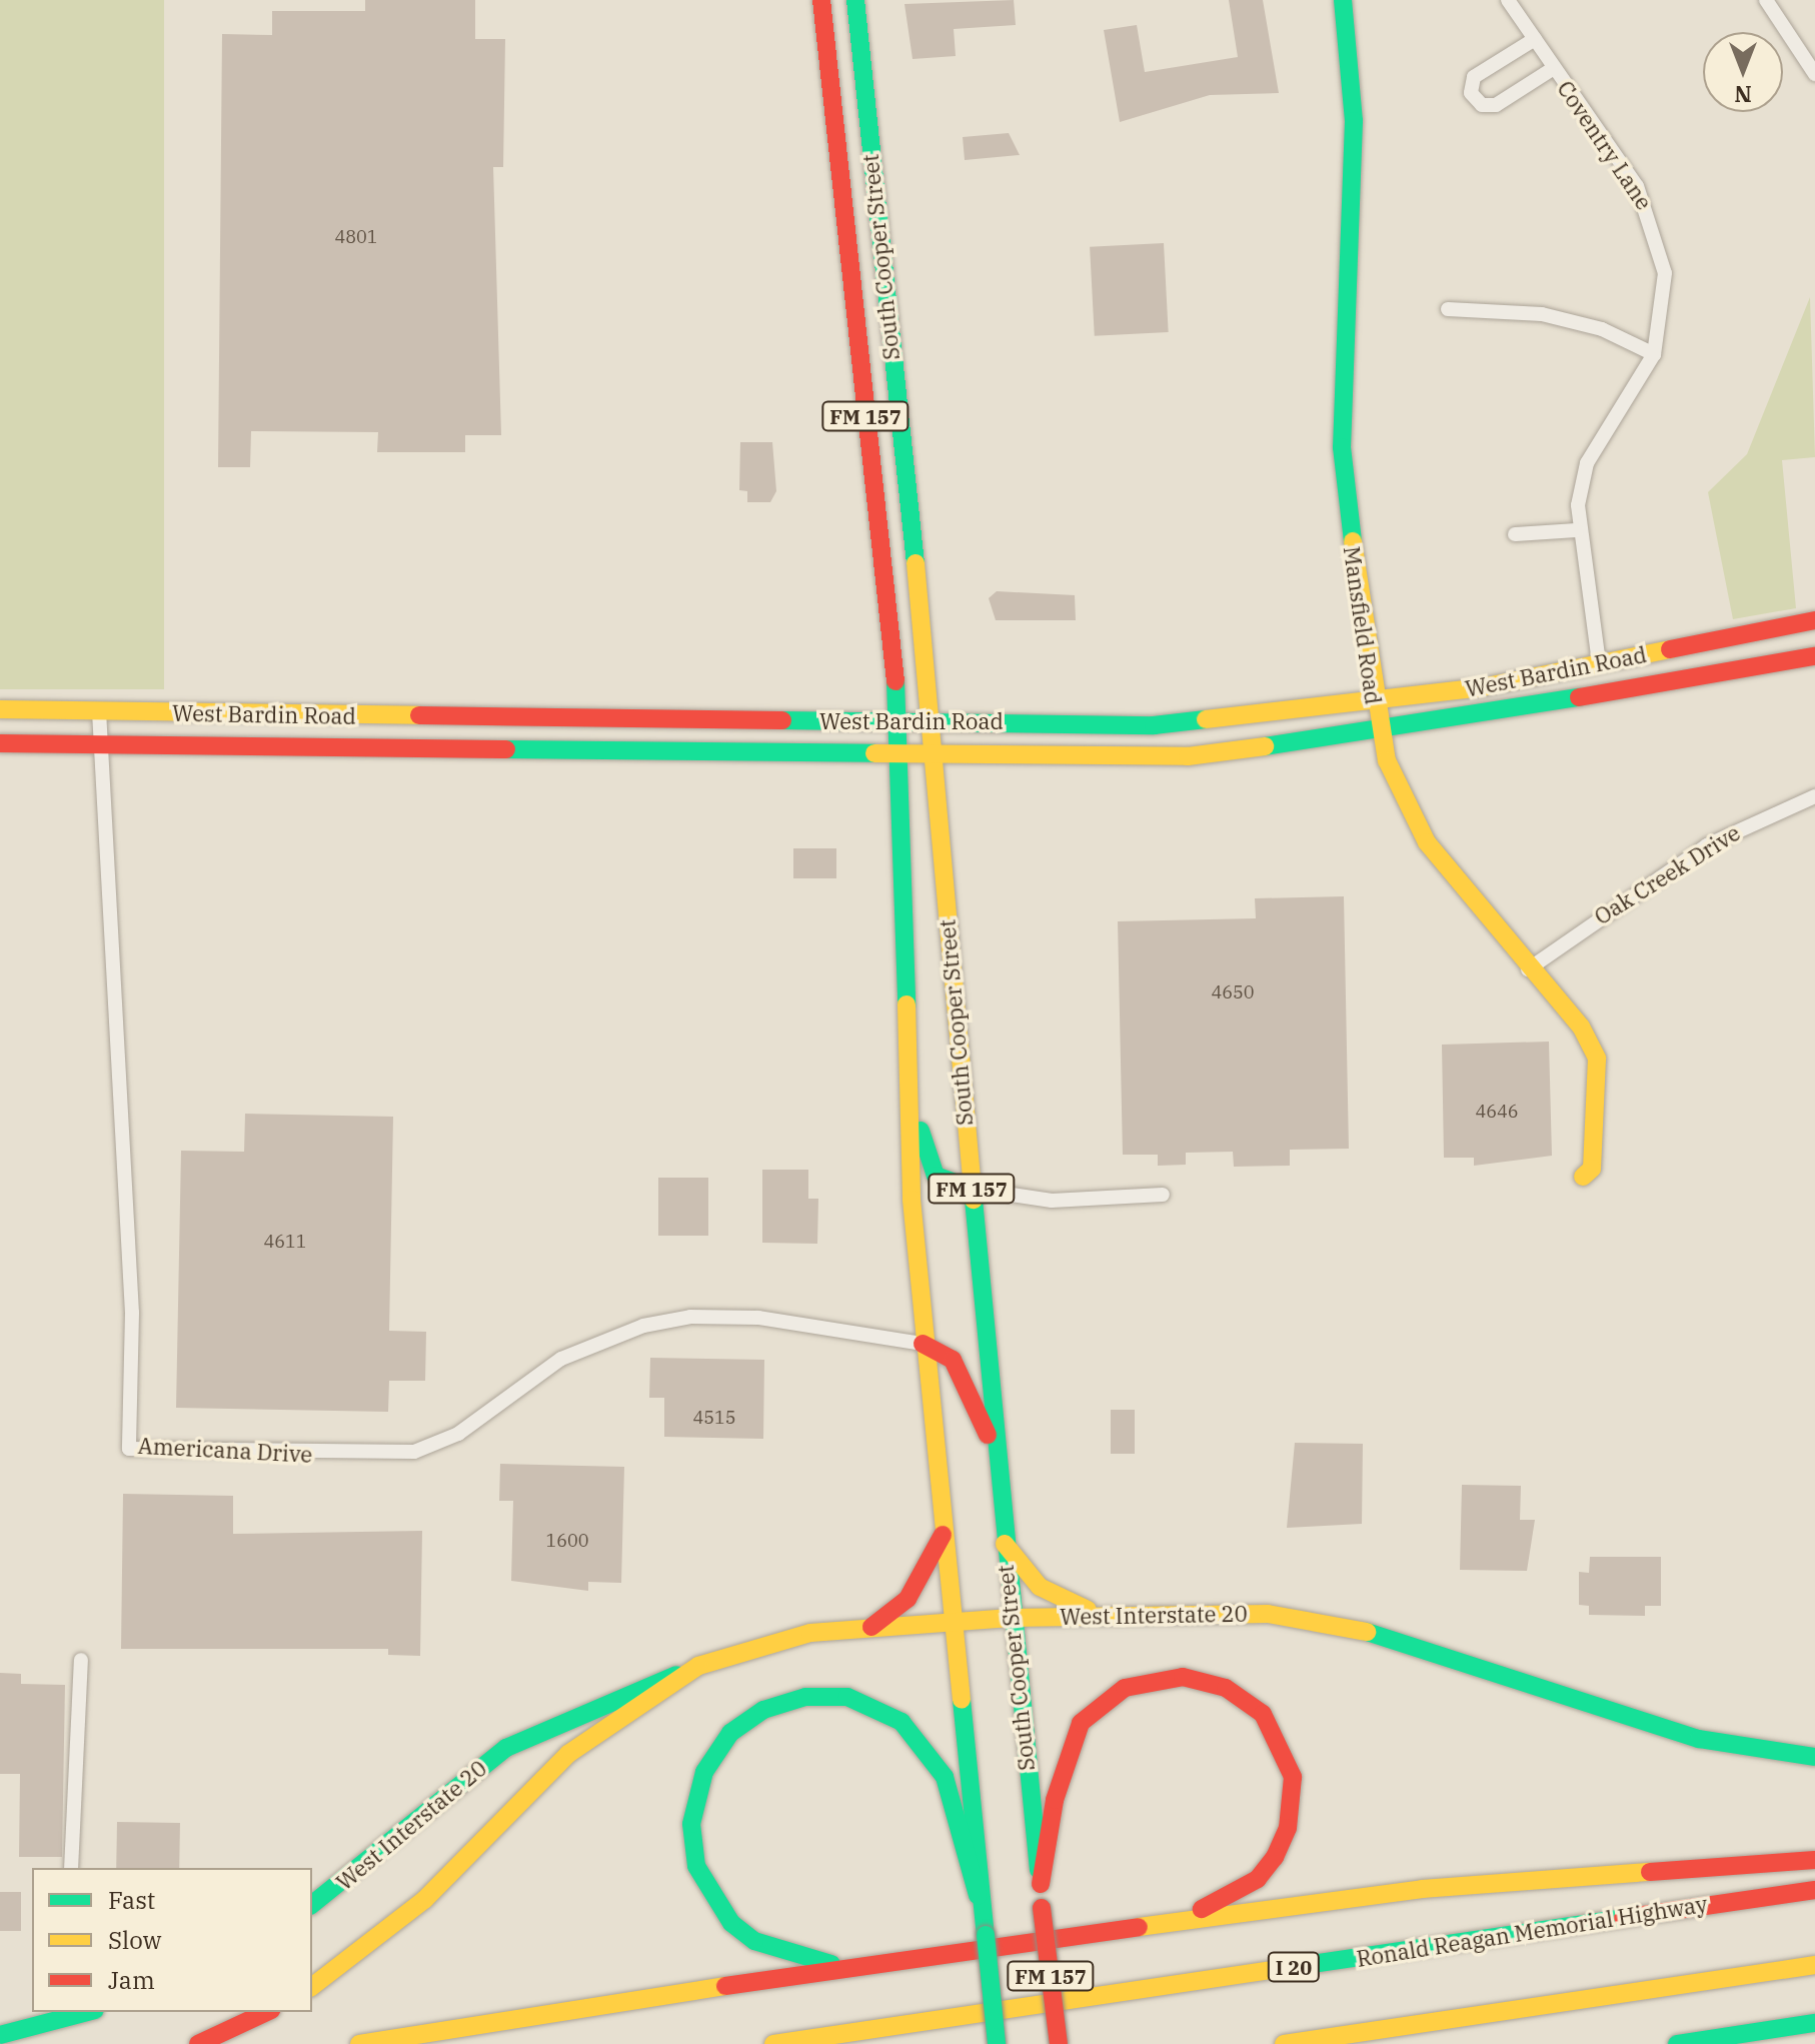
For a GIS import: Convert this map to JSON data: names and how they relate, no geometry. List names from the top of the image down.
{
  "streets": {
    "main road": [
      "South Cooper Street",
      "FM 157",
      "Mansfield Road",
      "West Bardin Road",
      "West Interstate 20",
      "Ronald Reagan Memorial Highway",
      "I 20"
    ],
    "street": ["Coventry Lane", "Oak Creek Drive", "Americana Drive"]
  },
  "crossings": [
    ["Coventry Lane", "West Bardin Road"],
    ["South Cooper Street", "West Bardin Road"],
    ["South Cooper Street", "Americana Drive"],
    ["South Cooper Street", "West Interstate 20"],
    ["Mansfield Road", "West Bardin Road"],
    ["Mansfield Road", "Oak Creek Drive"],
    ["West Bardin Road", "Americana Drive"]
  ],
  "house_numbers": [
    "4801",
    "4650",
    "4646",
    "4611",
    "4515",
    "1600"
  ],
  "legend": ["Fast", "Slow", "Jam"],
  "north": "bottom"
}
